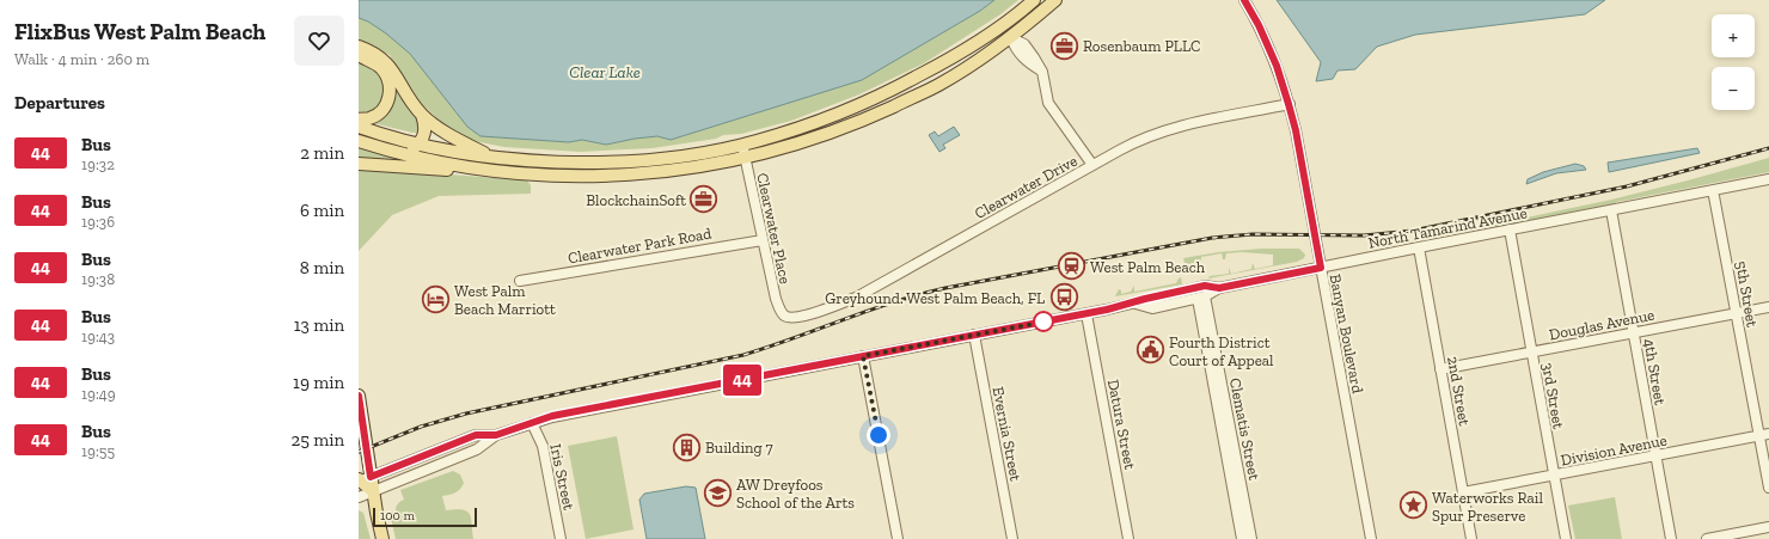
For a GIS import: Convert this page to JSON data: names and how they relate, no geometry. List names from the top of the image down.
{
  "streets": {
    "street": [
      "Clearwater Drive",
      "North Tamarind Avenue",
      "Clearwater Place",
      "Clearwater Park Road",
      "5th Street",
      "Douglas Avenue",
      "Banyan Boulevard",
      "4th Street",
      "2nd Street",
      "3rd Street",
      "Datura Street",
      "Clematis Street",
      "Evernia Street",
      "Division Avenue",
      "Iris Street"
    ]
  },
  "crossings": [
    ["Clearwater Drive", "Clearwater Place"],
    ["Clearwater Drive", "Banyan Boulevard"],
    ["North Tamarind Avenue", "5th Street"],
    ["North Tamarind Avenue", "Banyan Boulevard"],
    ["North Tamarind Avenue", "4th Street"],
    ["North Tamarind Avenue", "2nd Street"],
    ["North Tamarind Avenue", "3rd Street"],
    ["North Tamarind Avenue", "Clematis Street"],
    ["Clearwater Place", "Clearwater Park Road"],
    ["5th Street", "Douglas Avenue"],
    ["5th Street", "Division Avenue"],
    ["Douglas Avenue", "4th Street"],
    ["Douglas Avenue", "2nd Street"],
    ["Douglas Avenue", "3rd Street"],
    ["4th Street", "Division Avenue"],
    ["2nd Street", "Division Avenue"],
    ["3rd Street", "Division Avenue"]
  ],
  "water": ["Clear Lake"],
  "places": {
    "office": ["Rosenbaum PLLC", "BlockchainSoft"],
    "station": ["West Palm Beach"],
    "bus stop": ["Greyhound. West Palm Beach, FL"],
    "hotel": ["West Palm Beach Marriott"],
    "public building": ["Fourth District Court of Appeal"],
    "building": ["Building 7"],
    "school or university": ["AW Dreyfoos School of the Arts"],
    "place": ["Waterworks Rail Spur Preserve"]
  },
  "lines": ["bus line 44"],
  "scale_bar": "100 m",
  "page": {
    "heading": [
      ["FlixBus West Palm Beach", "Walk · 4 min · 260 m"],
      "Departures"
    ],
    "on_map": "44",
    "map_buttons": ["+", "−"],
    "list": [
      {
        "mark": "44",
        "name": "Bus",
        "note": "19:32",
        "value": "2 min"
      },
      {
        "mark": "44",
        "name": "Bus",
        "note": "19:36",
        "value": "6 min"
      },
      {
        "mark": "44",
        "name": "Bus",
        "note": "19:38",
        "value": "8 min"
      },
      {
        "mark": "44",
        "name": "Bus",
        "note": "19:43",
        "value": "13 min"
      },
      {
        "mark": "44",
        "name": "Bus",
        "note": "19:49",
        "value": "19 min"
      },
      {
        "mark": "44",
        "name": "Bus",
        "note": "19:55",
        "value": "25 min"
      }
    ],
    "scale": "100 m"
  }
}
